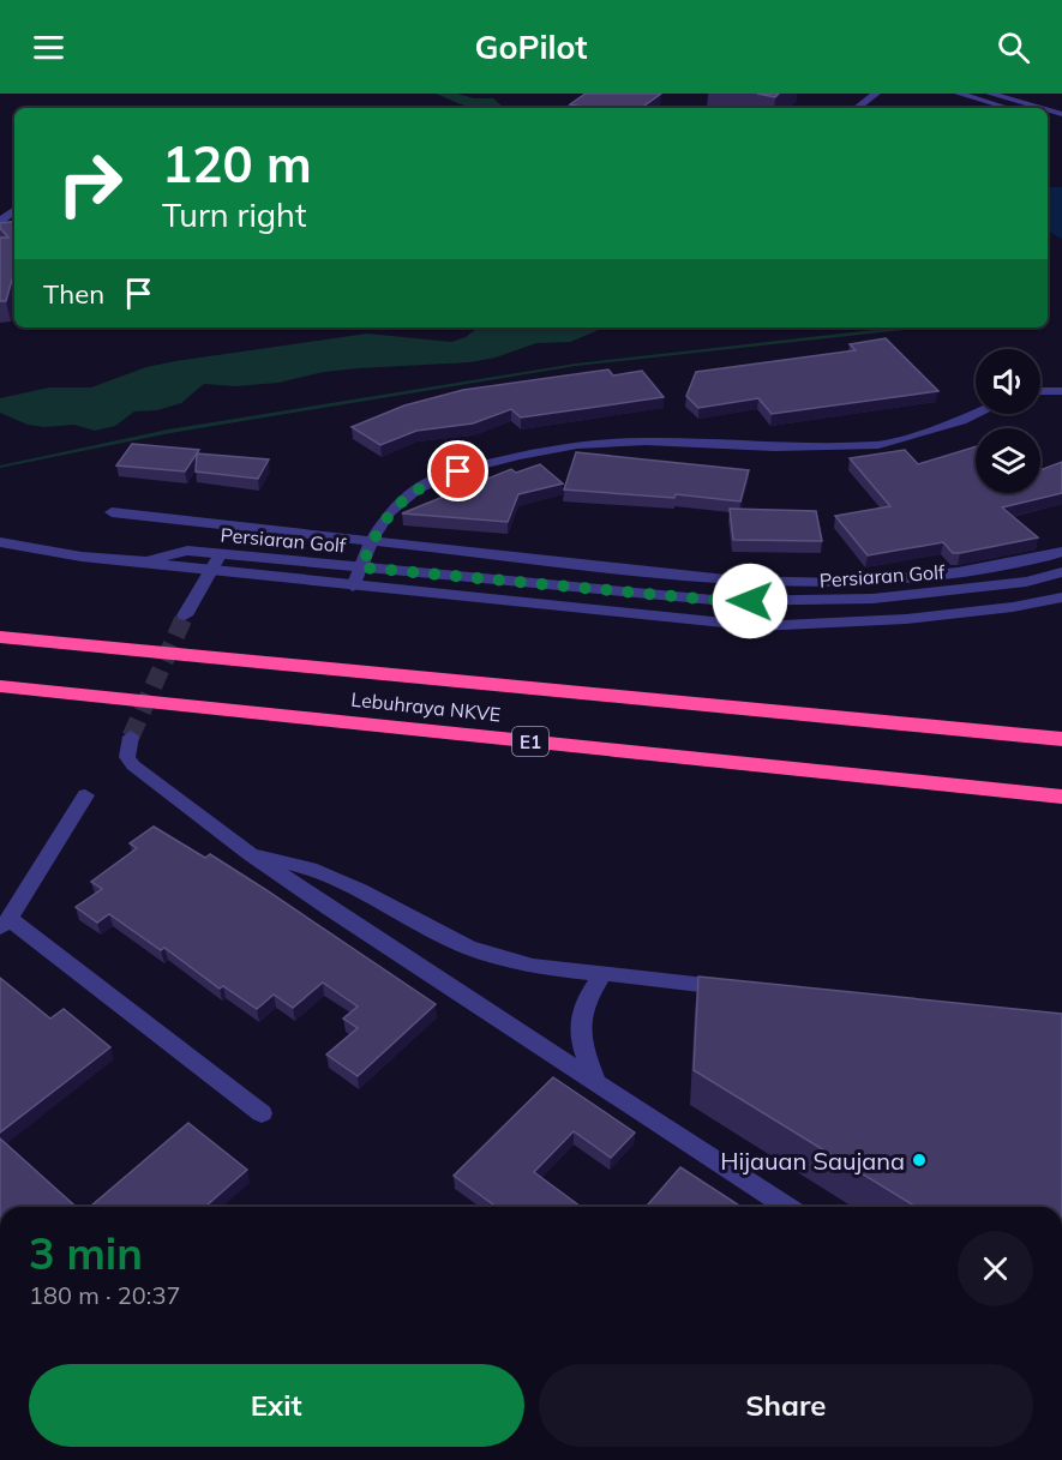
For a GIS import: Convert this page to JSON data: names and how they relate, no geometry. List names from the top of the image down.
{
  "streets": {
    "highway": ["Lebuhraya NKVE", "E1"],
    "street": ["Persiaran Golf"]
  },
  "places": ["Hijauan Saujana"],
  "page": {
    "header": "GoPilot",
    "turn": ["120 m", "Turn right"],
    "then": "Then",
    "heading": ["3 min", "180 m · 20:37"],
    "buttons": ["Exit", "Share"]
  }
}
